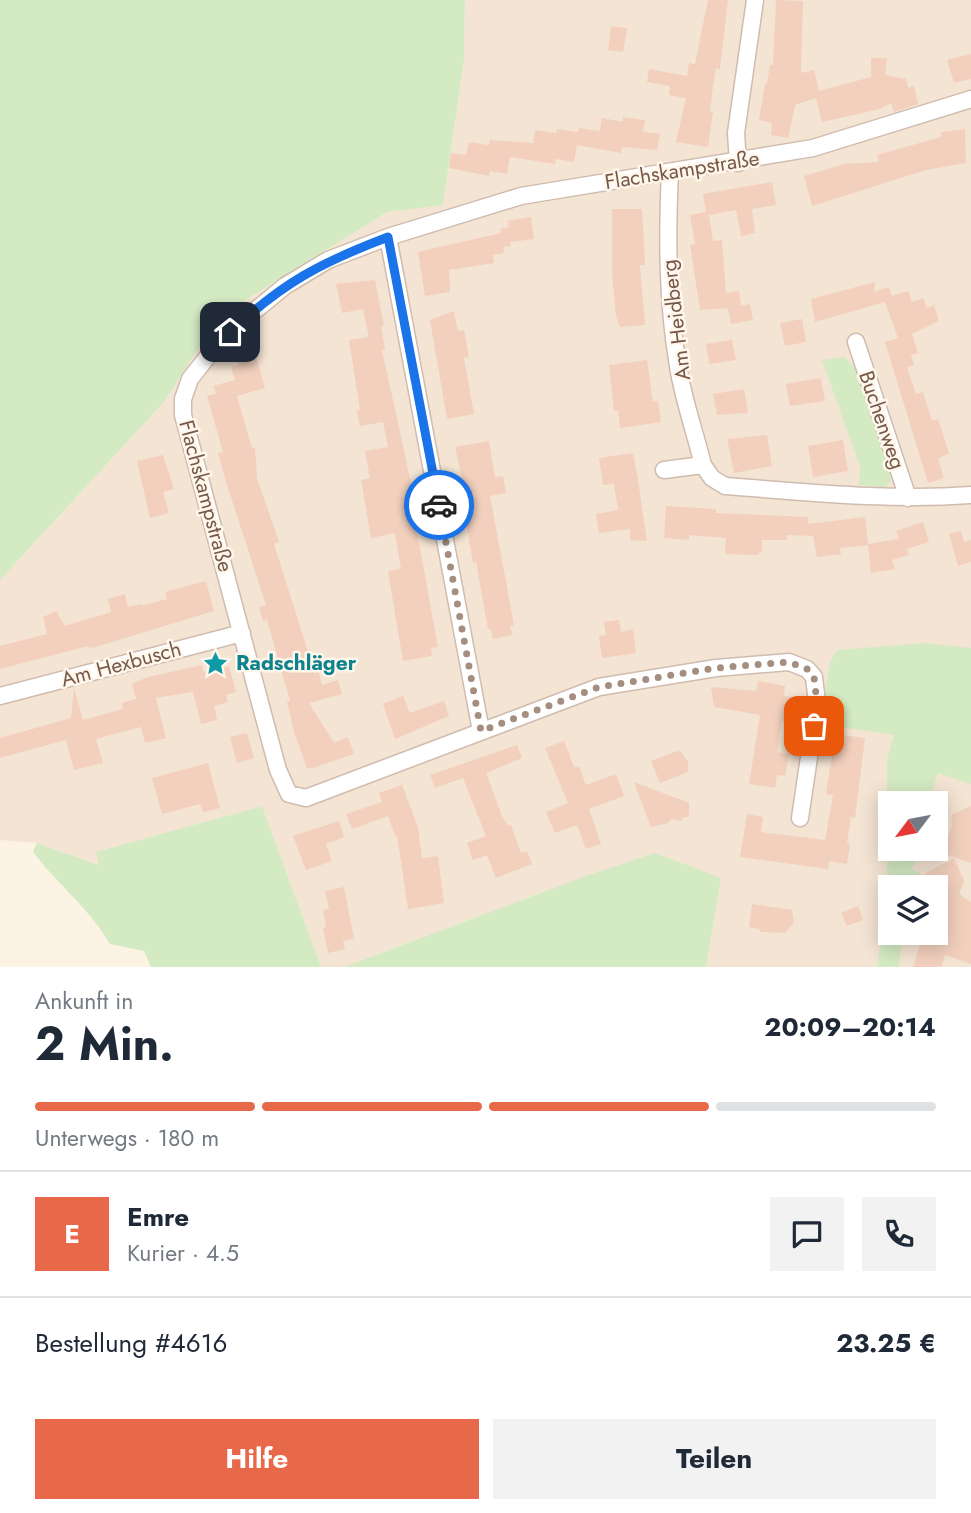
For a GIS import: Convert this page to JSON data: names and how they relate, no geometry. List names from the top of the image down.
{
  "streets": {
    "street": [
      "Flachskampstraße",
      "Am Heidberg",
      "Buchenweg",
      "Am Hexbusch"
    ]
  },
  "crossings": [
    ["Flachskampstraße", "Am Heidberg"],
    ["Flachskampstraße", "Am Hexbusch"]
  ],
  "places": {
    "place": ["Radschläger"]
  },
  "north": "bottom left",
  "page": {
    "heading": ["2 Min.", "Ankunft in", "20:09–20:14"],
    "panel": [
      "Emre",
      "Kurier · 4.5",
      "Bestellung #4616",
      "23.25 €"
    ],
    "bar": "Unterwegs · 180 m",
    "round": "E",
    "buttons": ["Hilfe", "Teilen"]
  }
}
